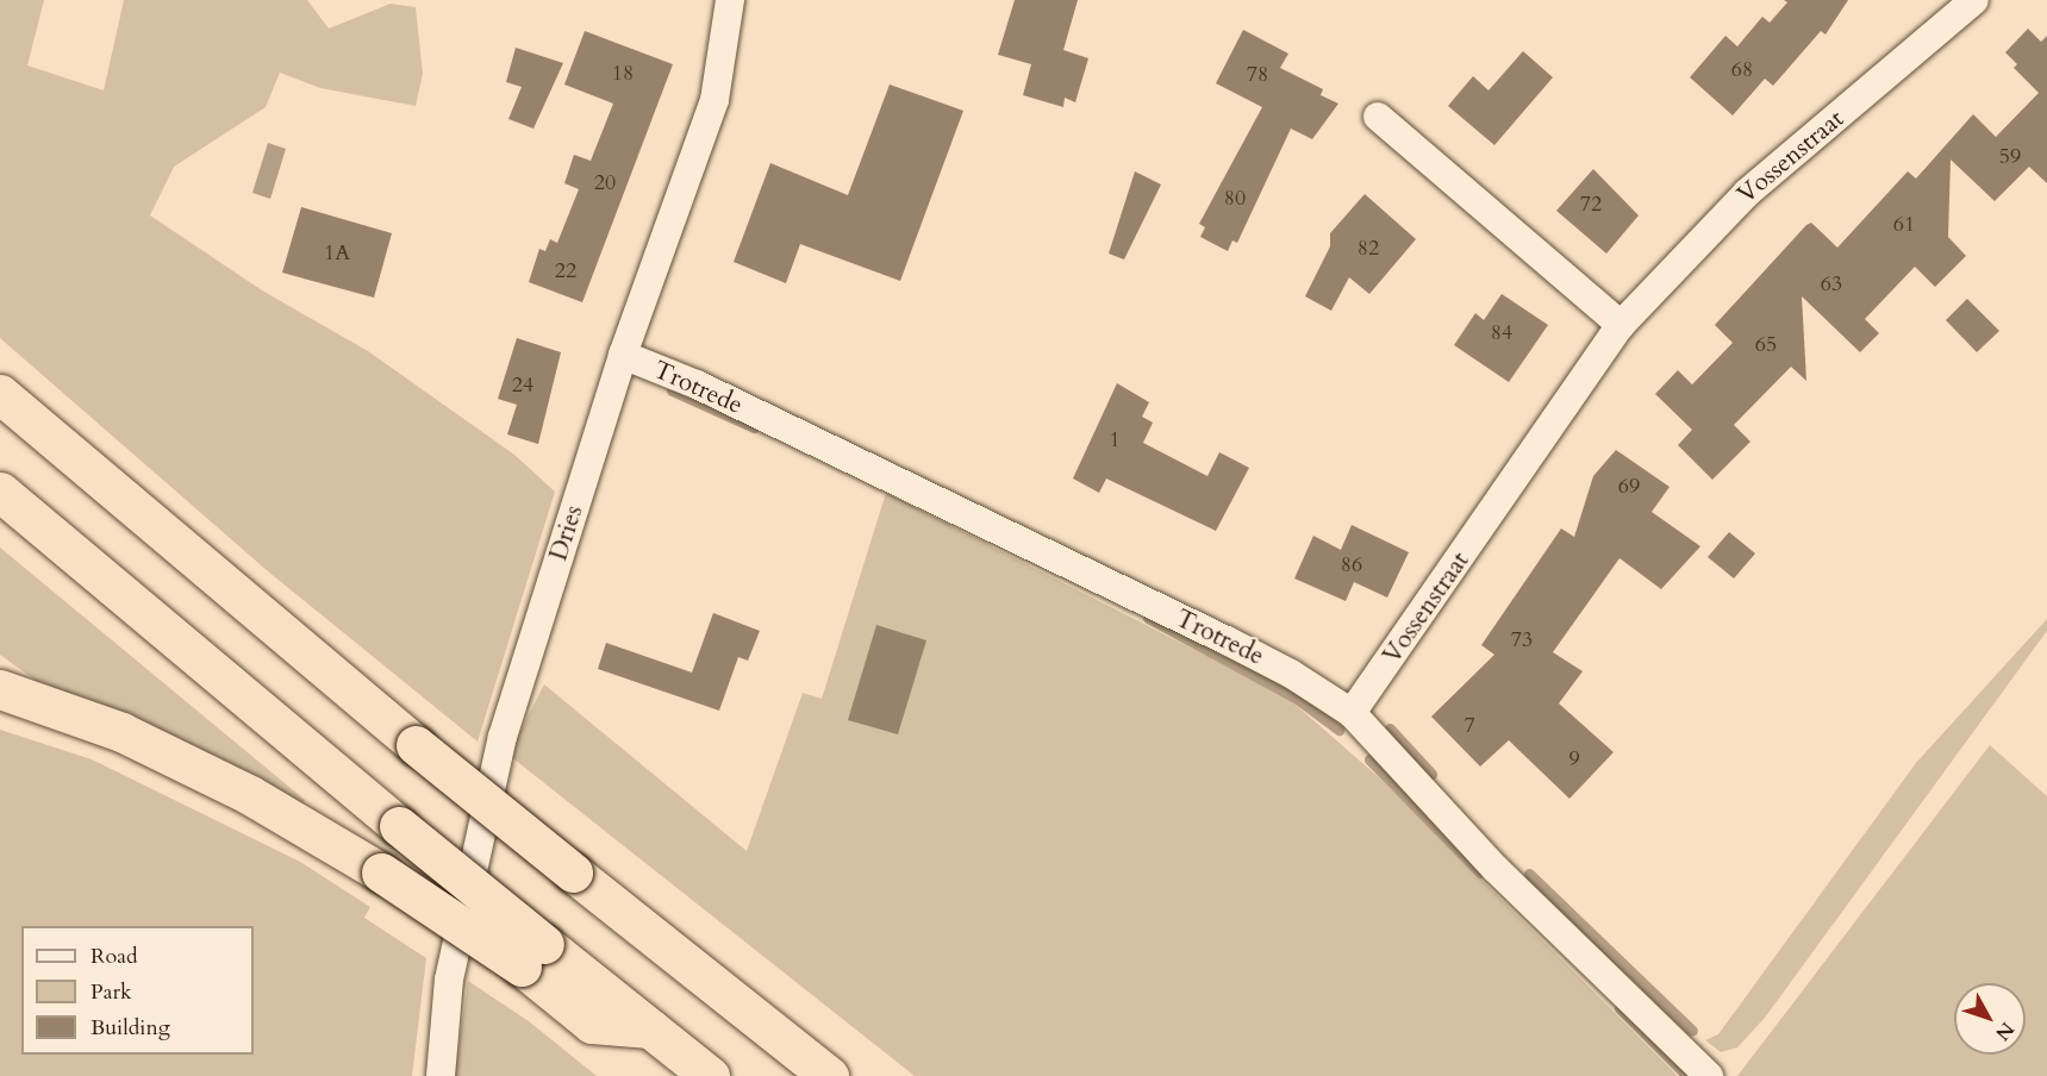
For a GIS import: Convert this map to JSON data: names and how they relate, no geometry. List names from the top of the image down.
{
  "streets": {
    "street": ["Vossenstraat", "Trotrede", "Dries"]
  },
  "crossings": [
    ["Vossenstraat", "Trotrede"],
    ["Trotrede", "Dries"]
  ],
  "house_numbers": [
    "68",
    "18",
    "78",
    "59",
    "20",
    "80",
    "72",
    "61",
    "82",
    "1A",
    "22",
    "63",
    "84",
    "65",
    "24",
    "1",
    "69",
    "86",
    "73",
    "7",
    "9"
  ],
  "legend": ["Road", "Park", "Building"],
  "north": "bottom right"
}
